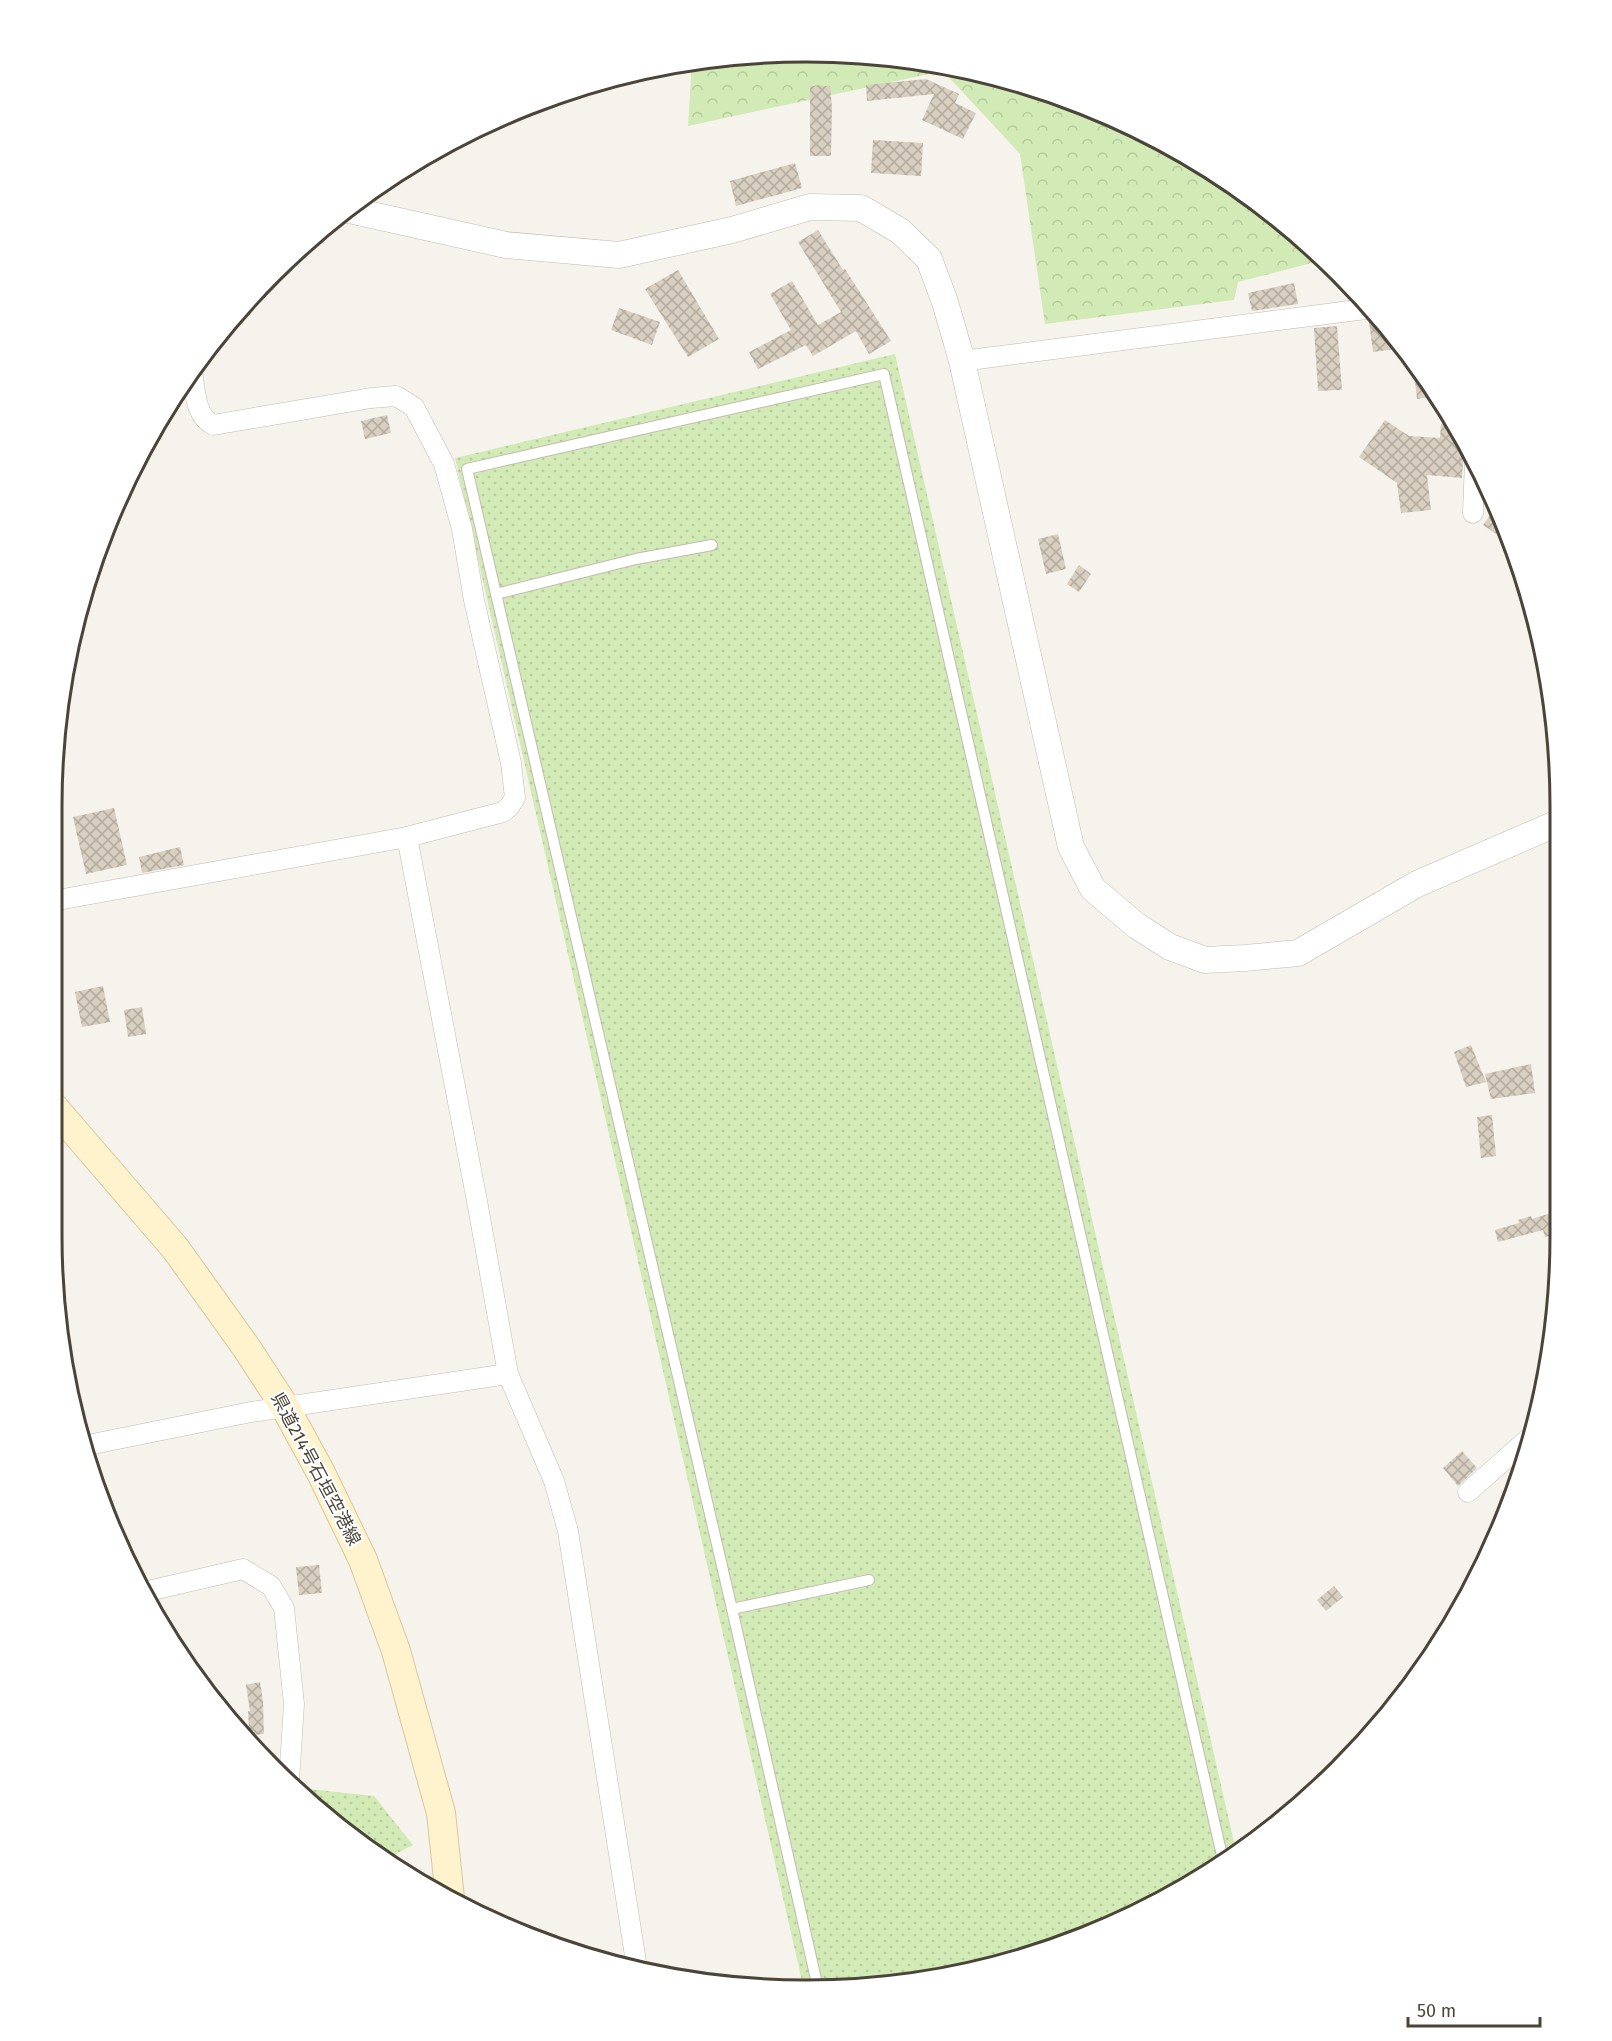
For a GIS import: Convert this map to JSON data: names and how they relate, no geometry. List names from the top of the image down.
{
  "streets": {
    "main road": ["県道214号石垣空港線"]
  },
  "scale_bar": "50 m"
}
